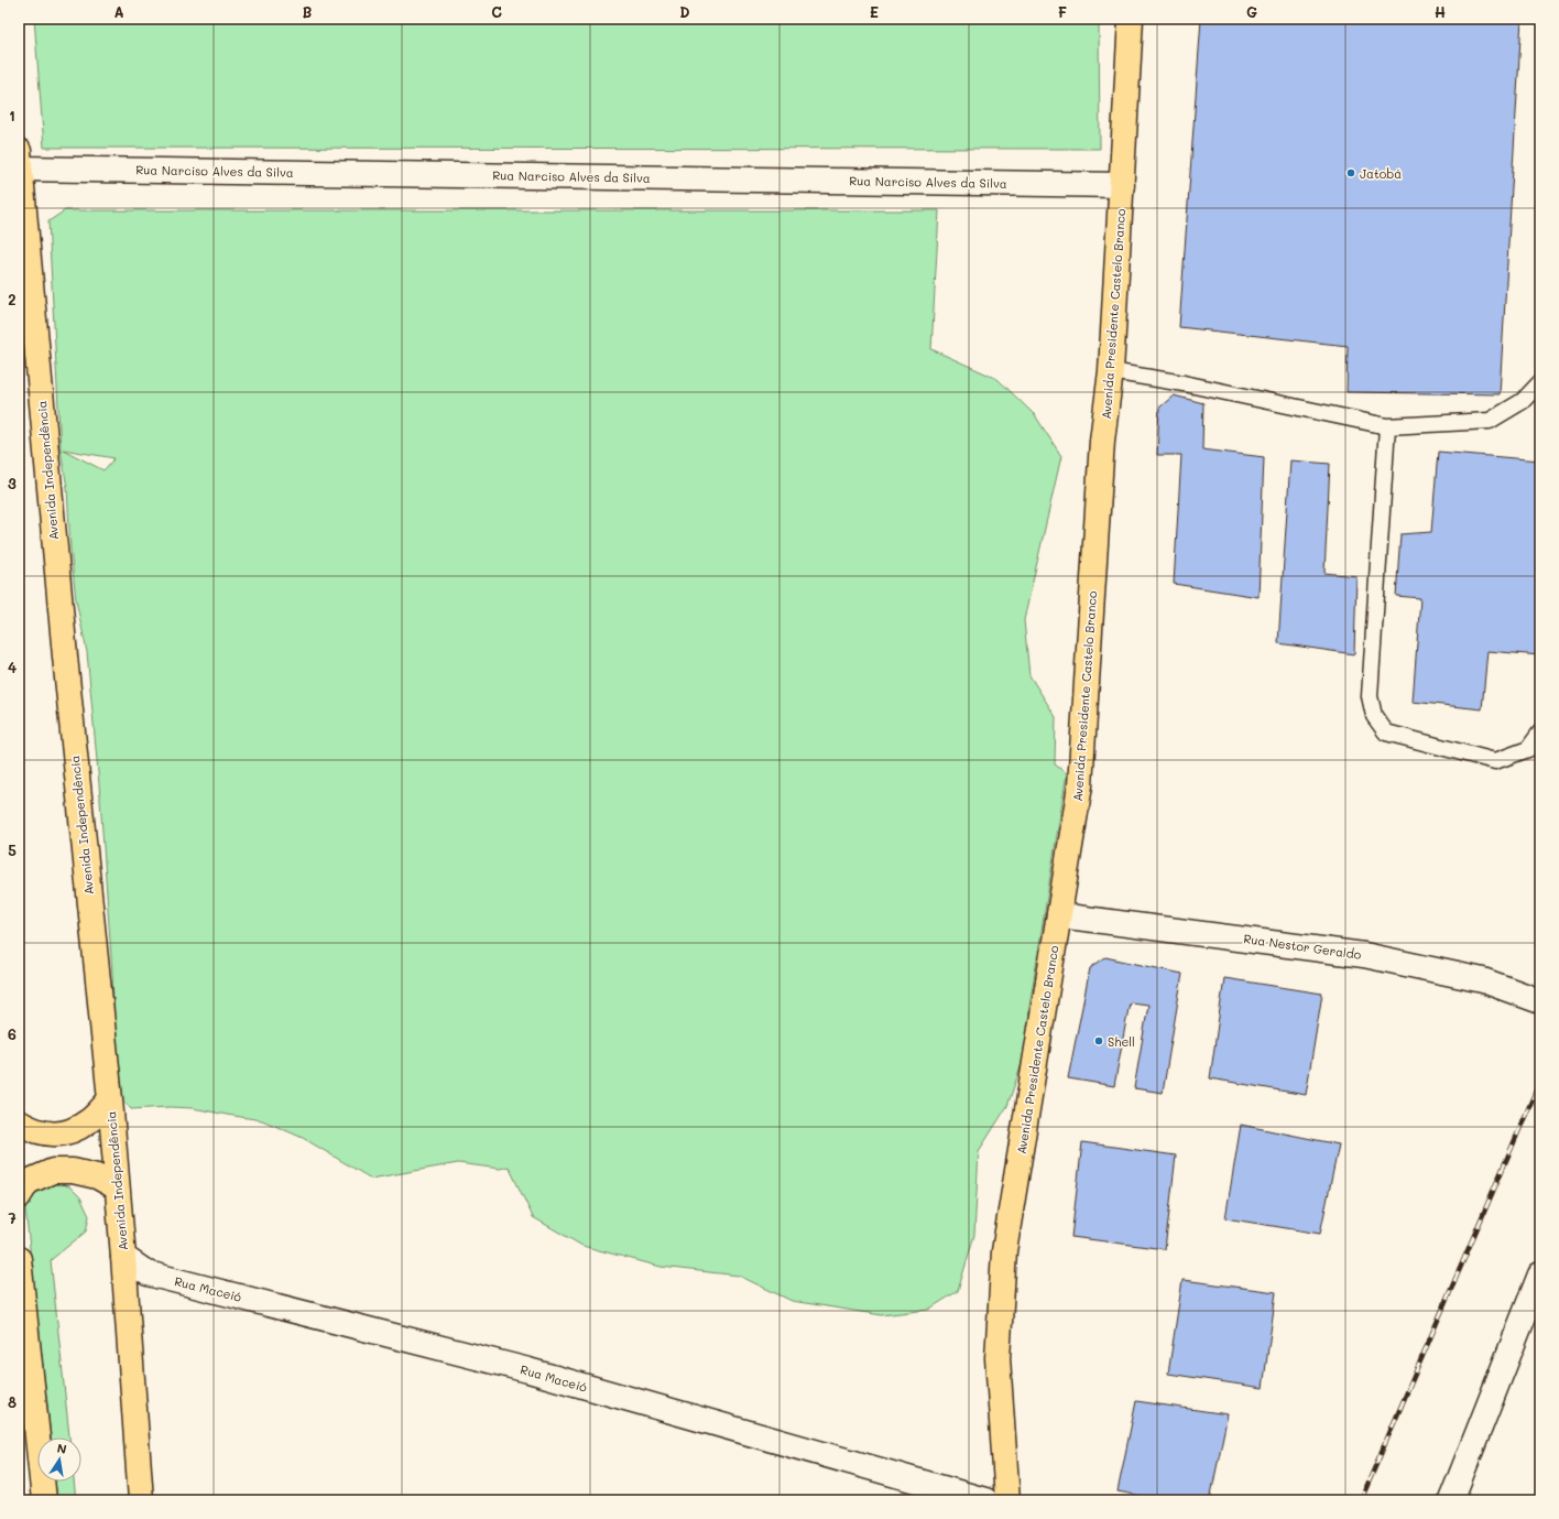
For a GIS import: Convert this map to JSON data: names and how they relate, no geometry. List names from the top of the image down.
{
  "streets": {
    "main road": ["Avenida Presidente Castelo Branco", "Avenida Independência"],
    "street": ["Rua Narciso Alves da Silva", "Rua Nestor Geraldo", "Rua Maceió"]
  },
  "crossings": [
    ["Rua Narciso Alves da Silva", "Avenida Presidente Castelo Branco"],
    ["Rua Narciso Alves da Silva", "Avenida Independência"],
    ["Avenida Presidente Castelo Branco", "Rua Nestor Geraldo"],
    ["Avenida Independência", "Rua Maceió"]
  ],
  "places": ["Jatobá", "Shell"],
  "north": "top",
  "grid": {
    "columns": [
      "A",
      "B",
      "C",
      "D",
      "E",
      "F",
      "G",
      "H"
    ],
    "rows": [
      "1",
      "2",
      "3",
      "4",
      "5",
      "6",
      "7",
      "8"
    ]
  }
}
